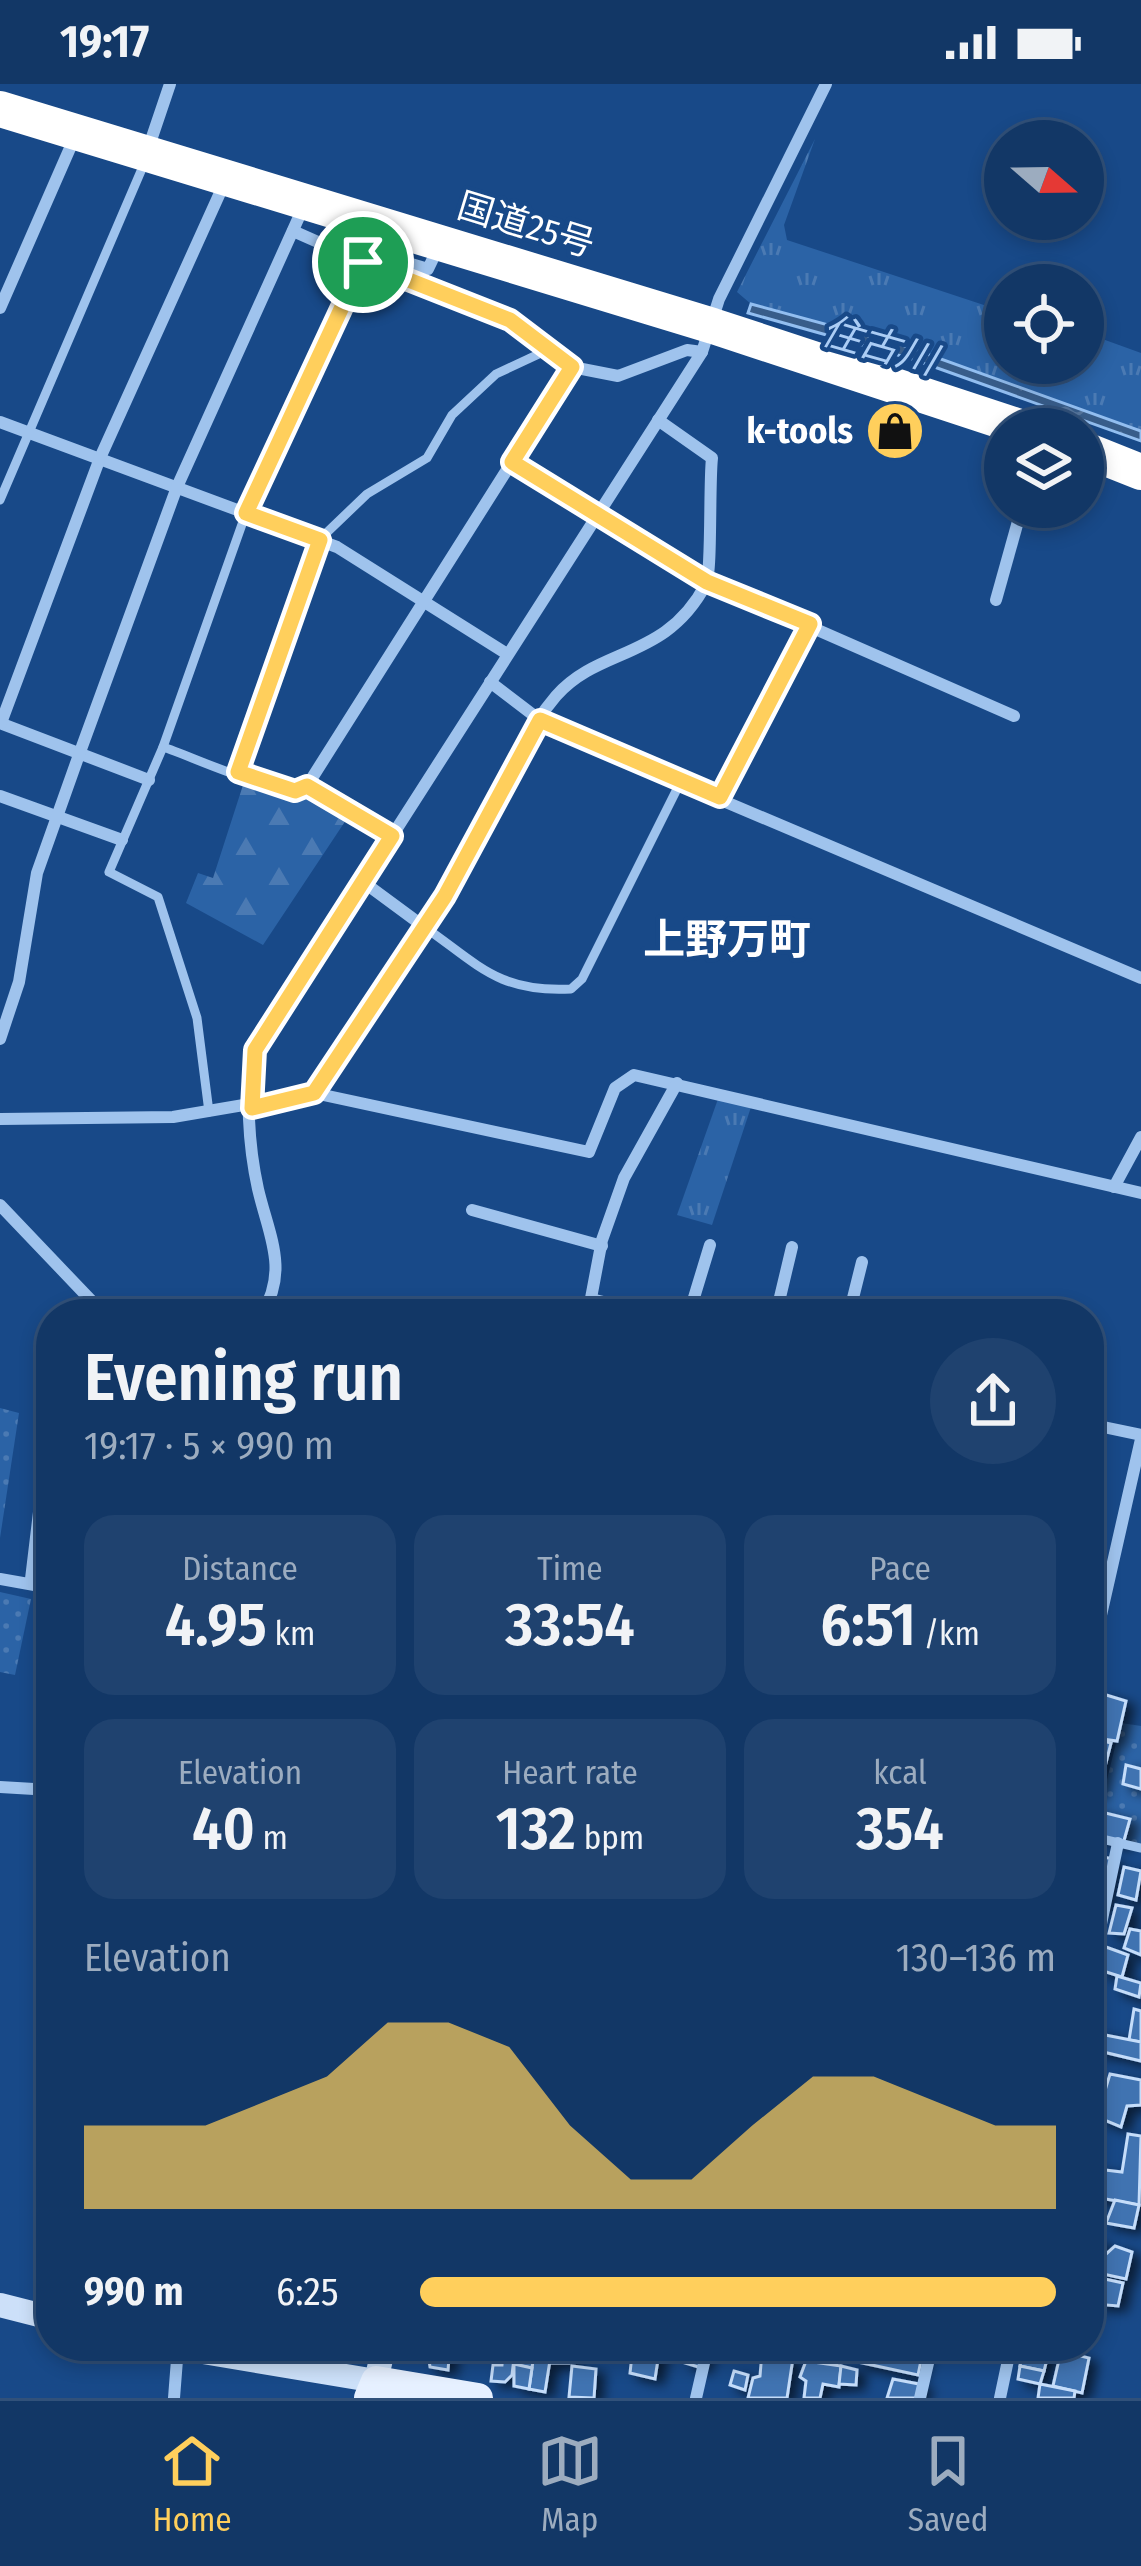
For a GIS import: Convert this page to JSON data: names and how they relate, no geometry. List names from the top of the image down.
{
  "streets": {
    "highway": ["国道25号"]
  },
  "districts": ["上野万町"],
  "water": ["住古川"],
  "places": {
    "shop": ["k-tools"]
  },
  "north": "right",
  "page": {
    "status": "19:17",
    "heading": ["Evening run", "19:17 · 5 × 990 m"],
    "stats": [
      ["Distance", "4.95 km"],
      ["Time", "33:54"],
      ["Pace", "6:51 /km"],
      ["Elevation", "40 m"],
      ["Heart rate", "132 bpm"],
      ["kcal", "354"]
    ],
    "chart": ["Elevation", "130–136 m"],
    "list": [
      {
        "name": "990 m",
        "note": "6:25"
      }
    ],
    "tabs": ["Home", "Map", "Saved"]
  }
}
